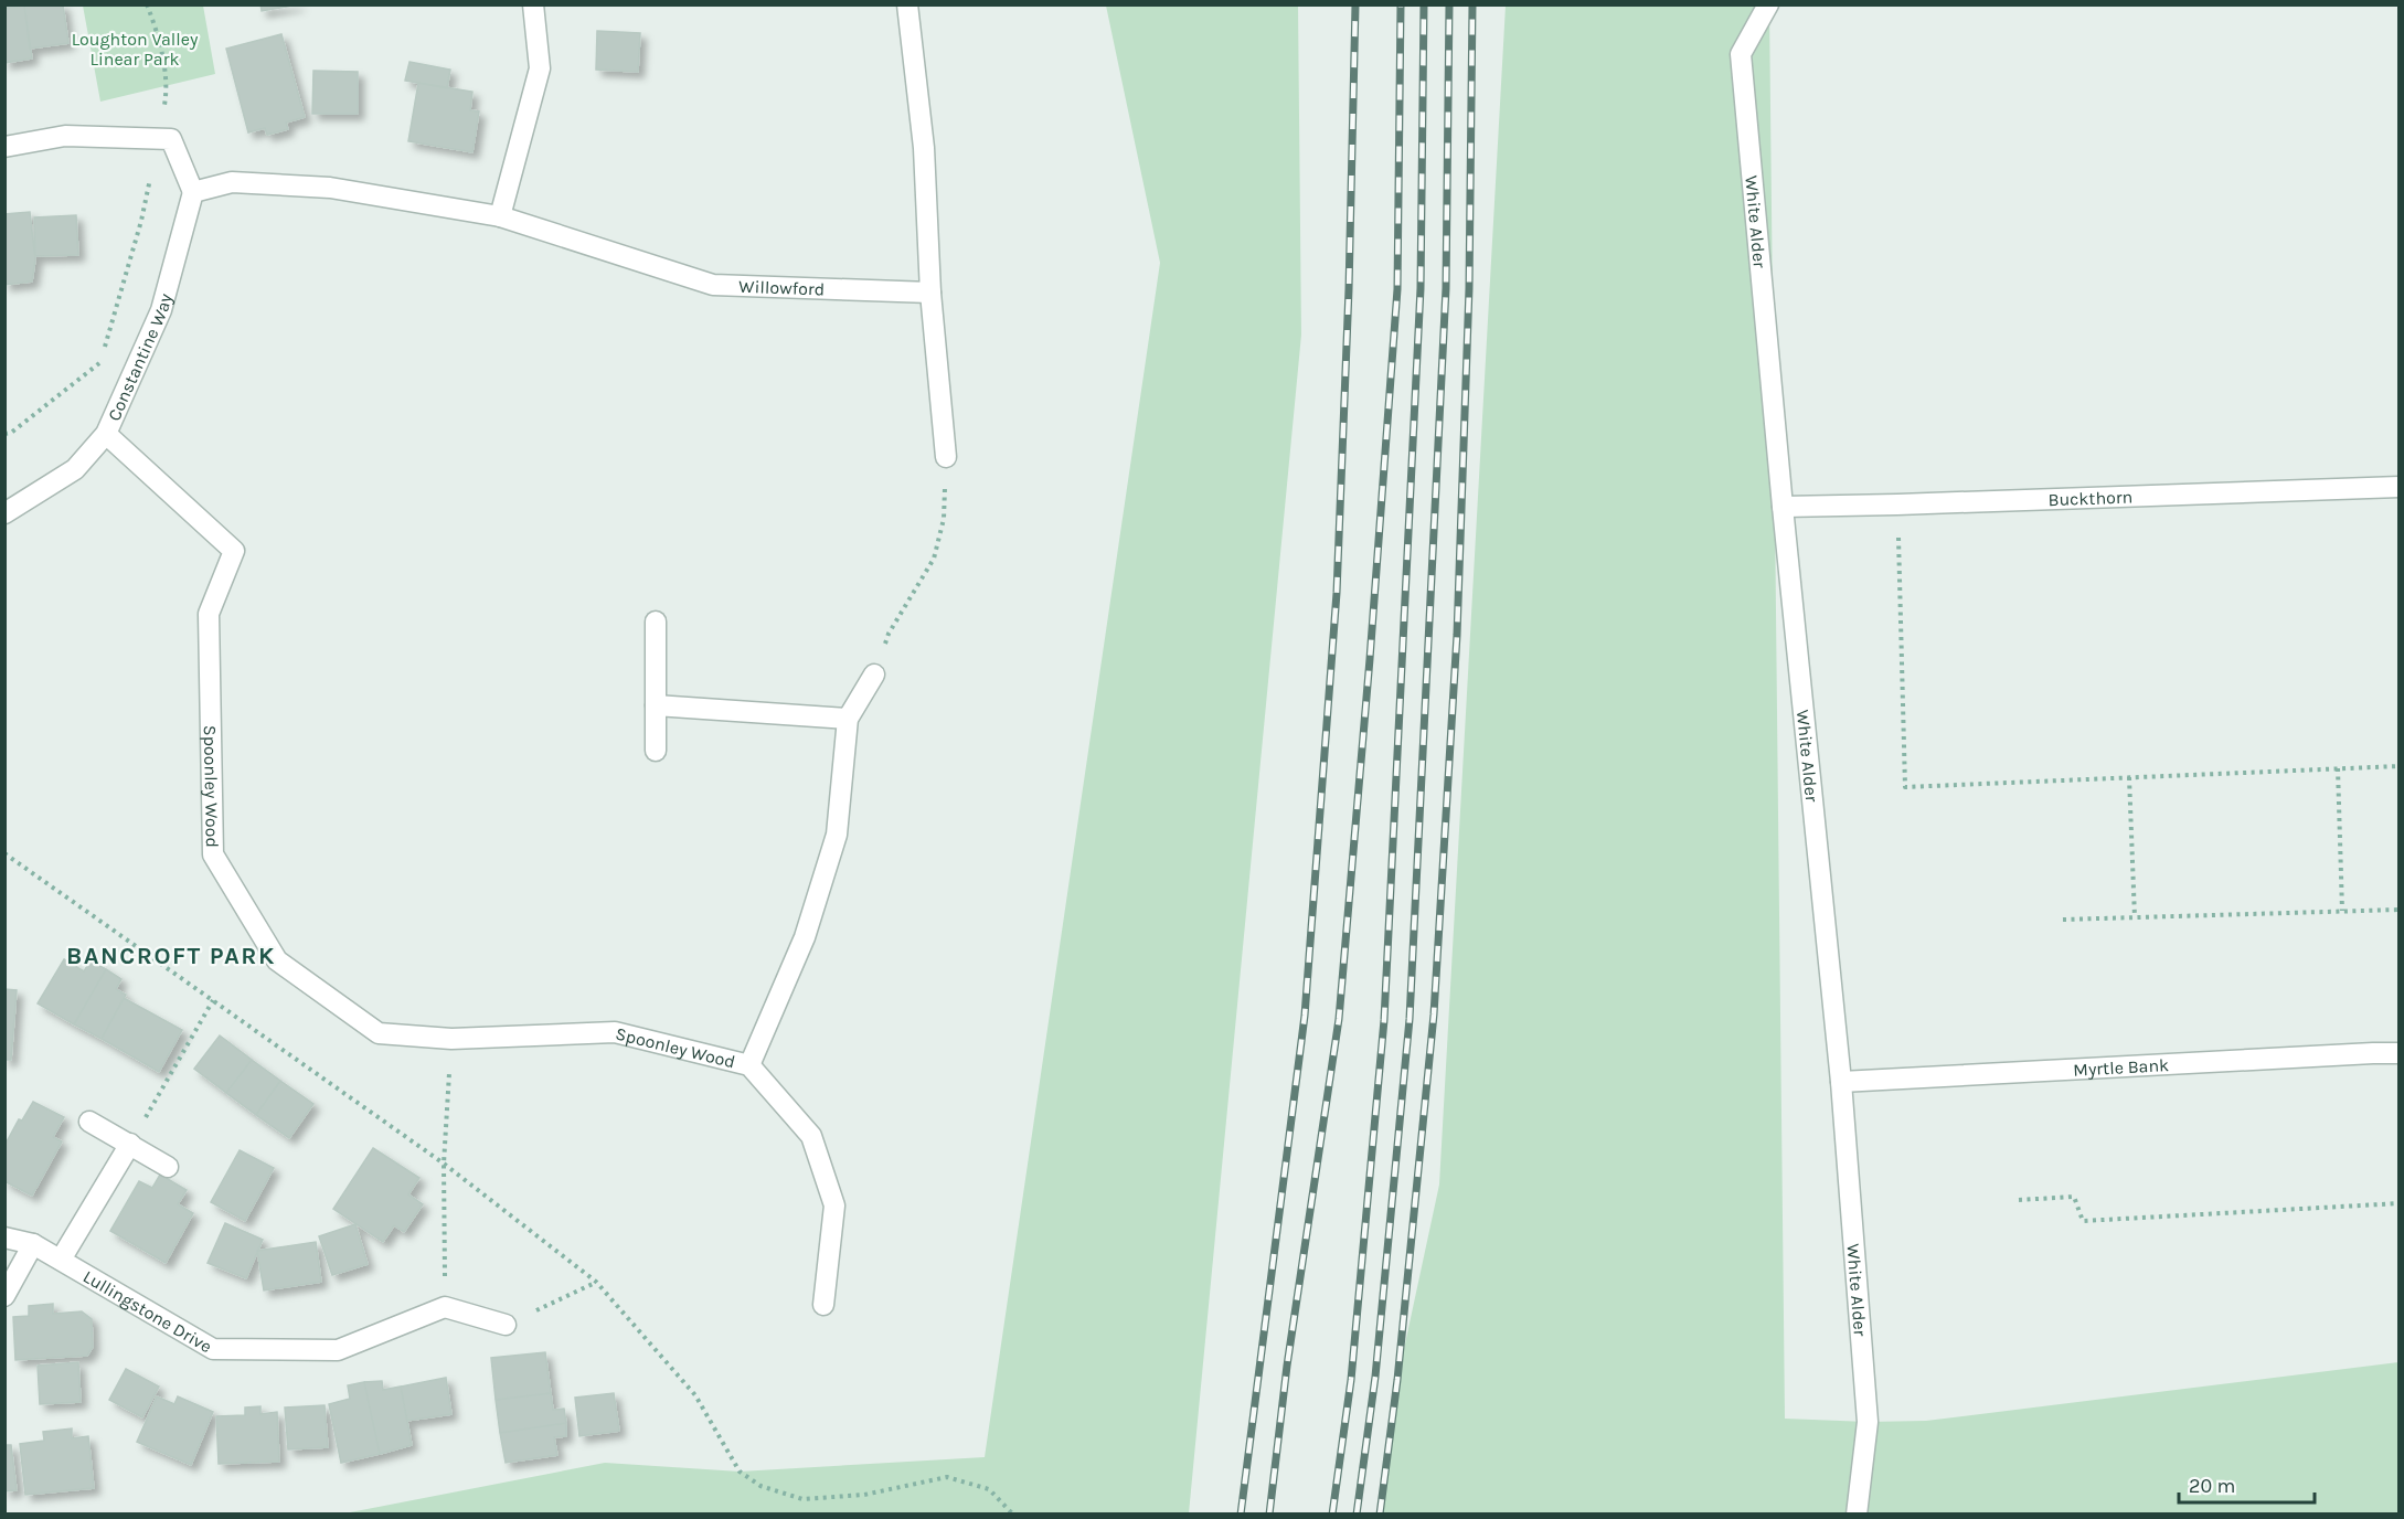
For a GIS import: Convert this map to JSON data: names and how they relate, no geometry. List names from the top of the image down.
{
  "streets": {
    "street": [
      "White Alder",
      "Willowford",
      "Constantine Way",
      "Buckthorn",
      "Spoonley Wood",
      "Myrtle Bank",
      "Lullingstone Drive"
    ]
  },
  "crossings": [
    ["White Alder", "Buckthorn"],
    ["White Alder", "Myrtle Bank"],
    ["Willowford", "Constantine Way"],
    ["Constantine Way", "Spoonley Wood"]
  ],
  "districts": ["BANCROFT PARK"],
  "parks": ["Loughton Valley Linear Park"],
  "scale_bar": "20 m"
}
